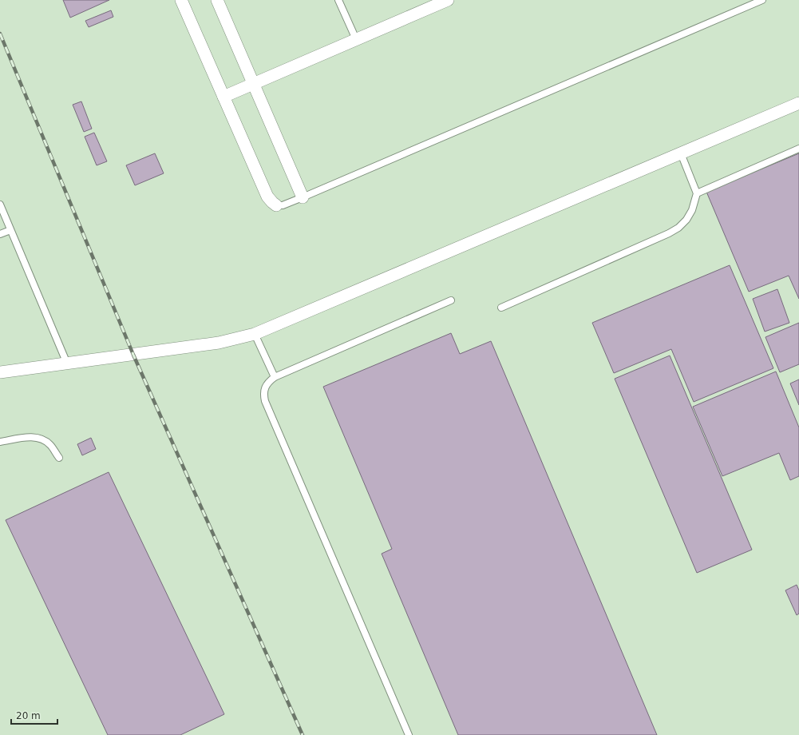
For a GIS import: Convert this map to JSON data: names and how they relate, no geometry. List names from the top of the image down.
{
  "scale_bar": "20 m"
}
